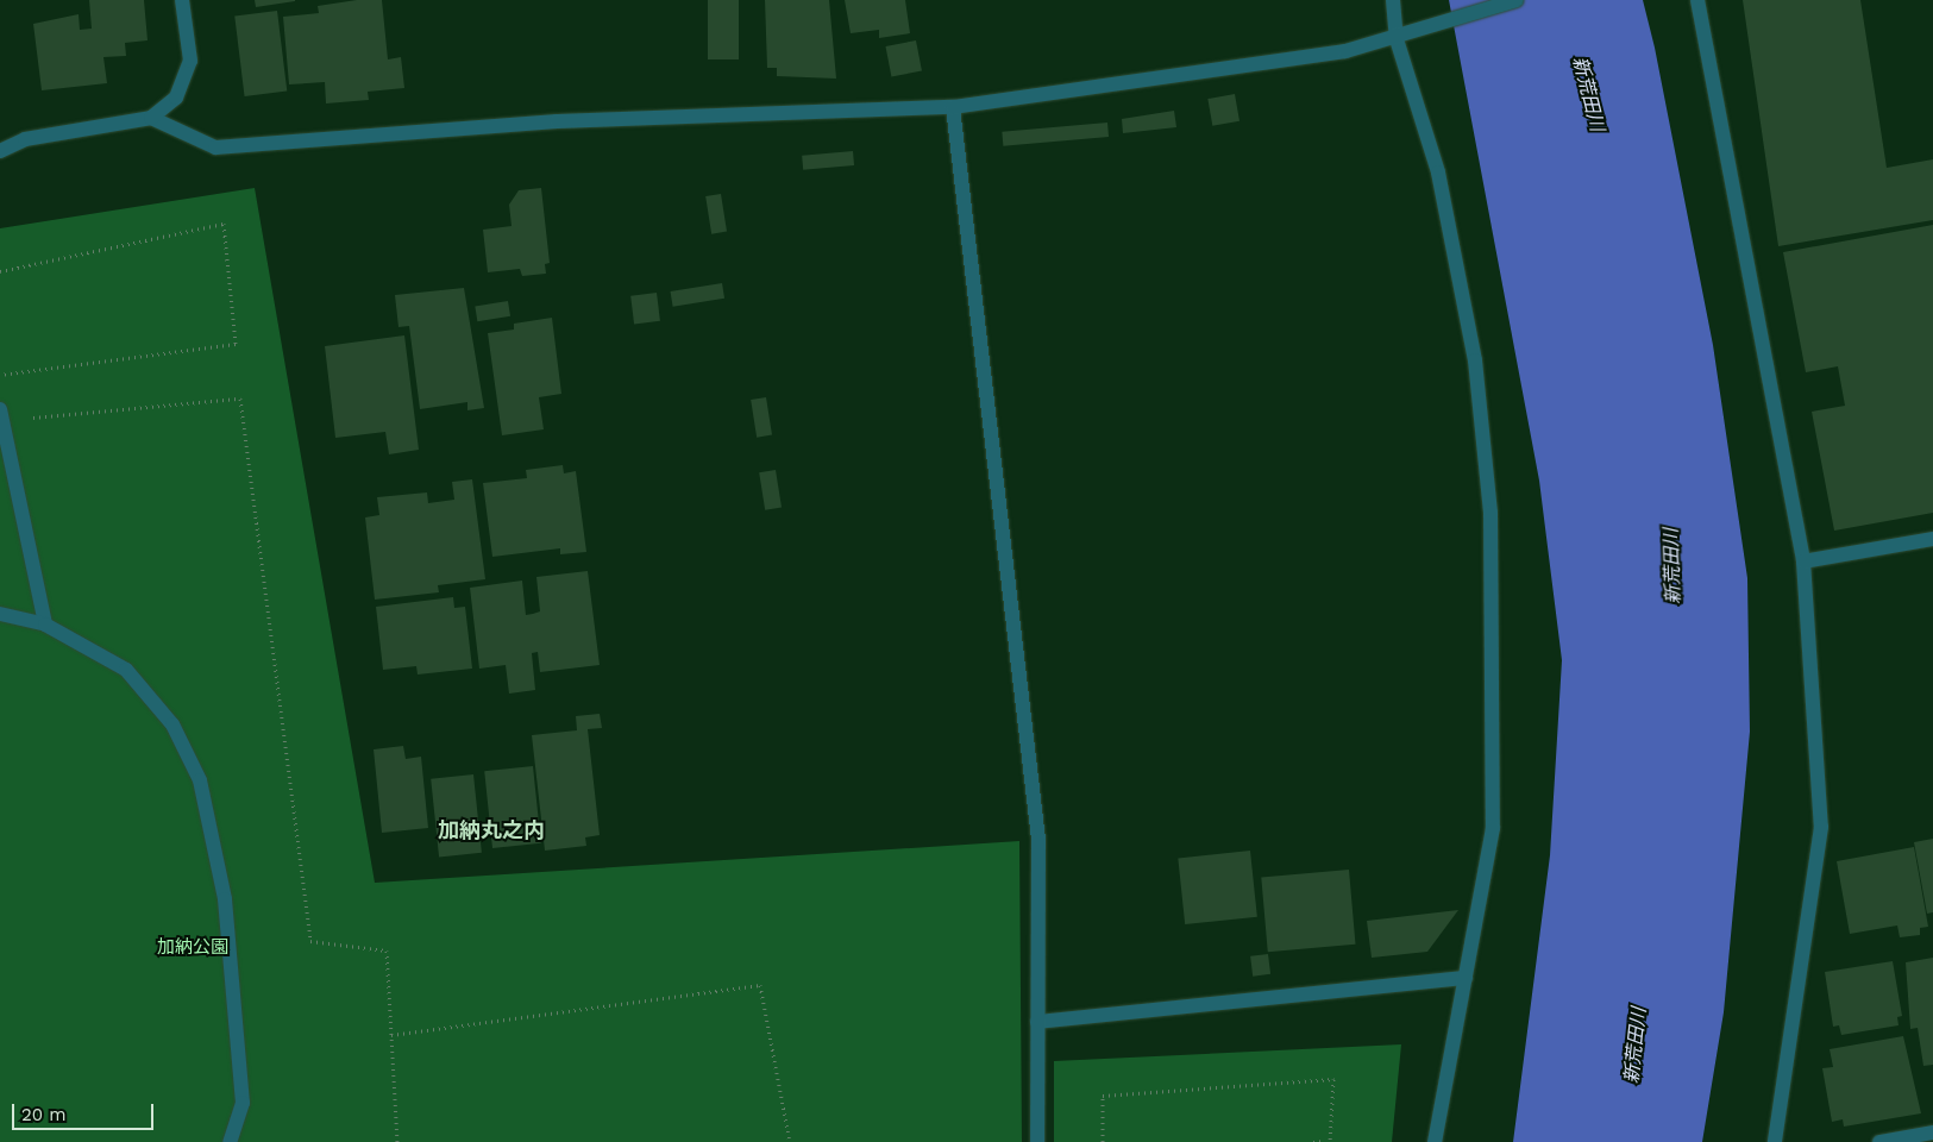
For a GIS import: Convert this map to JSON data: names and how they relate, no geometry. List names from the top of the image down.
{
  "districts": ["加納丸之内"],
  "water": ["新荒田川"],
  "parks": ["加納公園"],
  "scale_bar": "20 m"
}
